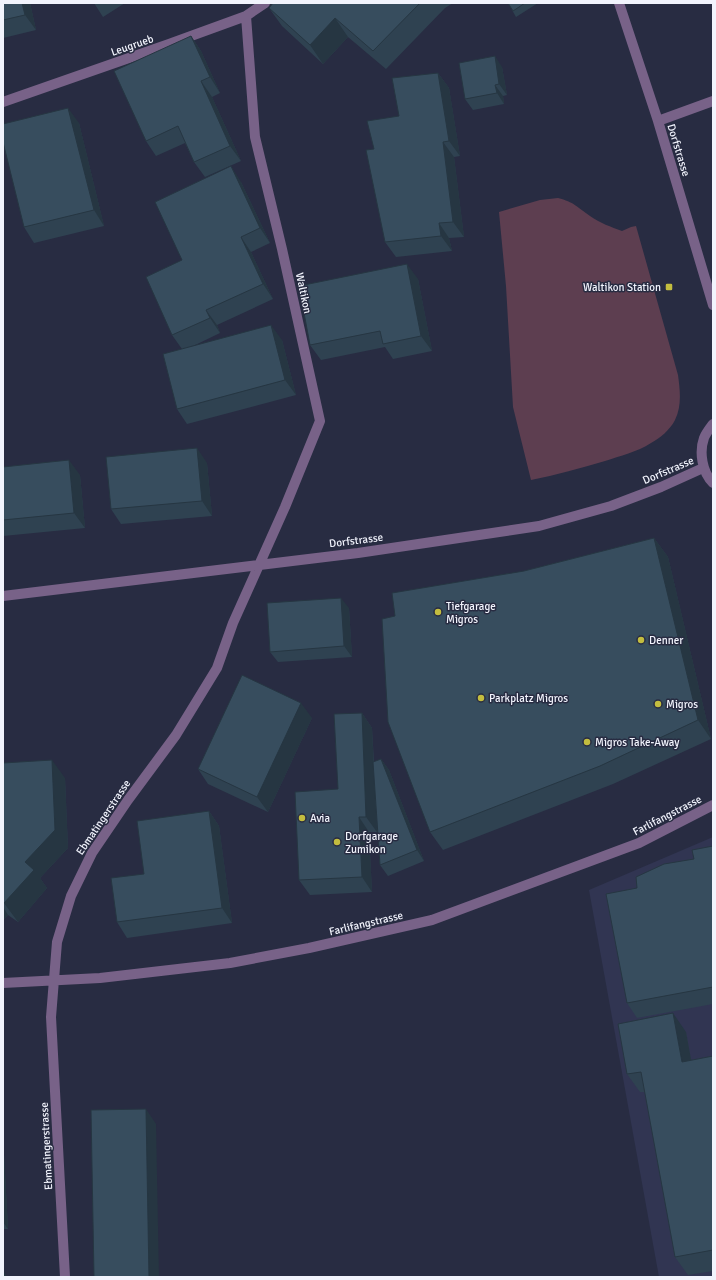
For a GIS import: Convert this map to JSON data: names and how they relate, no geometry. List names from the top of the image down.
{
  "streets": {
    "street": [
      "Leugrueb",
      "Dorfstrasse",
      "Waltikon",
      "Farlifangstrasse",
      "Ebmatingerstrasse"
    ]
  },
  "crossings": [
    ["Leugrueb", "Waltikon"],
    ["Dorfstrasse", "Waltikon"],
    ["Dorfstrasse", "Ebmatingerstrasse"],
    ["Waltikon", "Ebmatingerstrasse"],
    ["Farlifangstrasse", "Ebmatingerstrasse"]
  ],
  "places": {
    "transit": ["Waltikon Station"],
    "other": [
      "Tiefgarage Migros",
      "Denner",
      "Parkplatz Migros",
      "Migros",
      "Migros Take-Away",
      "Avia",
      "Dorfgarage Zumikon"
    ]
  }
}
